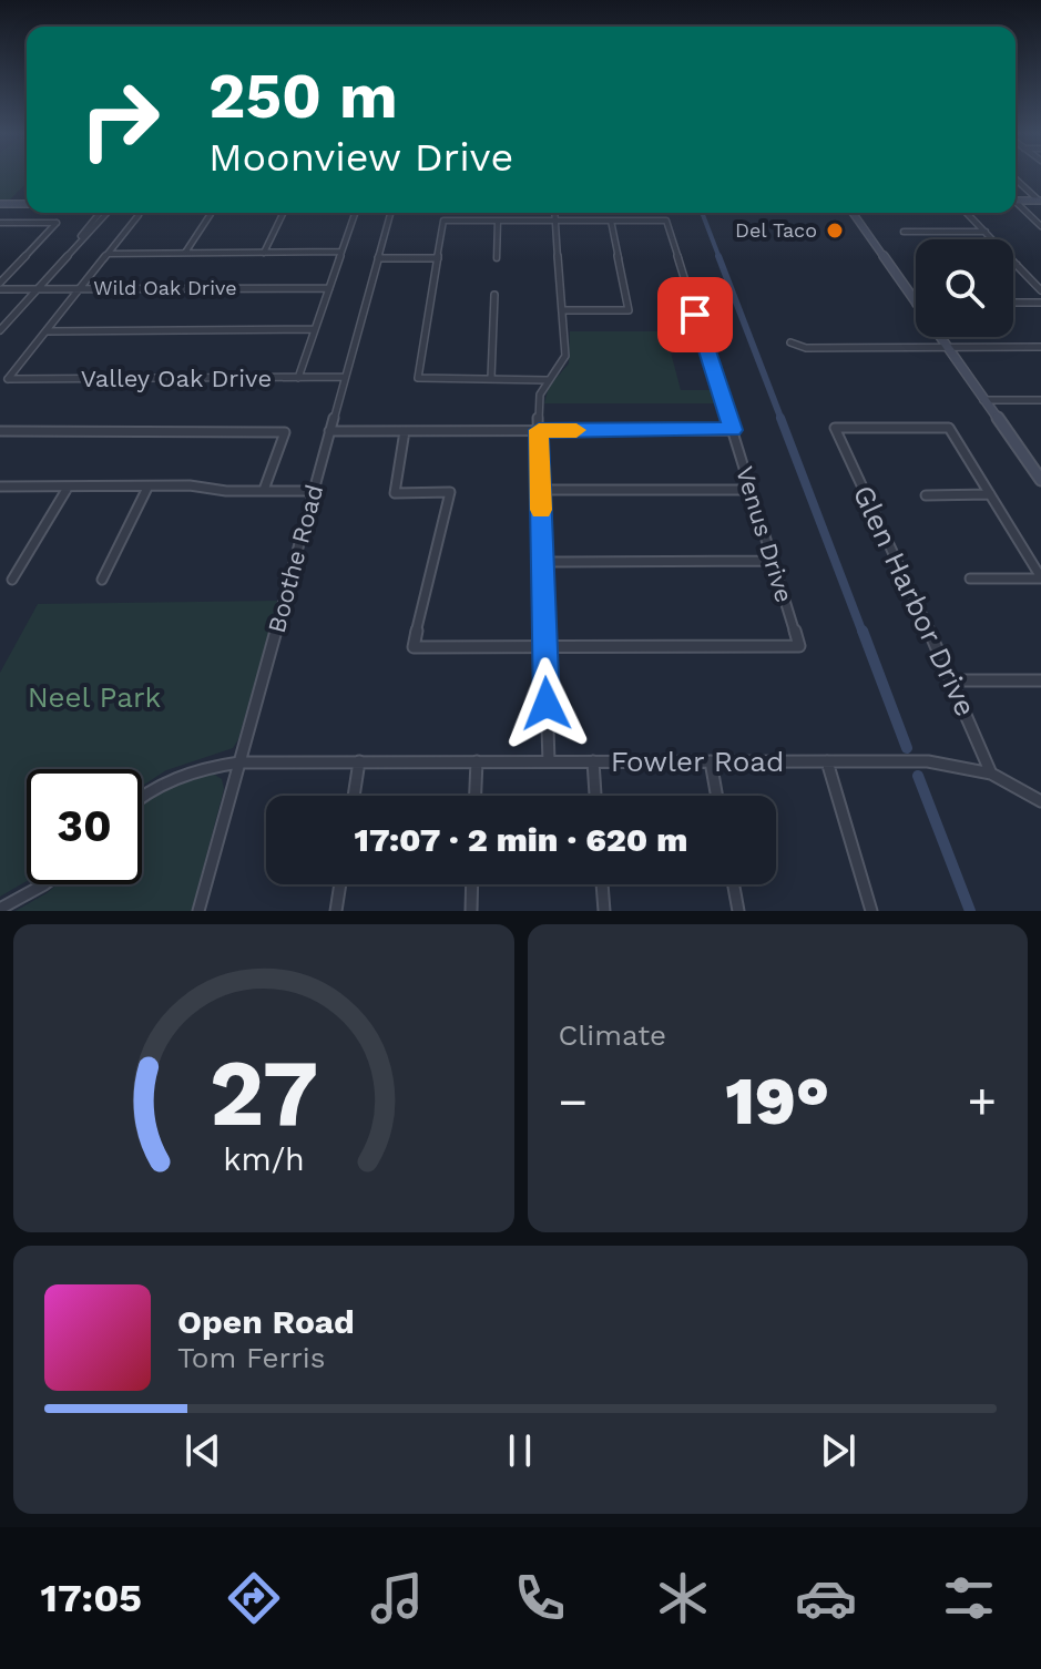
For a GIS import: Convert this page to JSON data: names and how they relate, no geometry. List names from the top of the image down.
{
  "streets": {
    "street": [
      "Wild Oak Drive",
      "Valley Oak Drive",
      "Venus Drive",
      "Boothe Road",
      "Glen Harbor Drive",
      "Fowler Road"
    ]
  },
  "crossings": [
    ["Valley Oak Drive", "Boothe Road"],
    ["Boothe Road", "Fowler Road"],
    ["Glen Harbor Drive", "Fowler Road"]
  ],
  "parks": ["Neel Park"],
  "places": ["Del Taco"],
  "page": {
    "turn": ["250 m", "Moonview Drive"],
    "limit": "30",
    "trip": "17:07 · 2 min · 620 m",
    "tile": "Climate",
    "heat": ["−", "19°", "+"],
    "song": ["Open Road", "Tom Ferris"],
    "tabs": "17:05",
    "gauge": ["27", "km/h"]
  }
}
